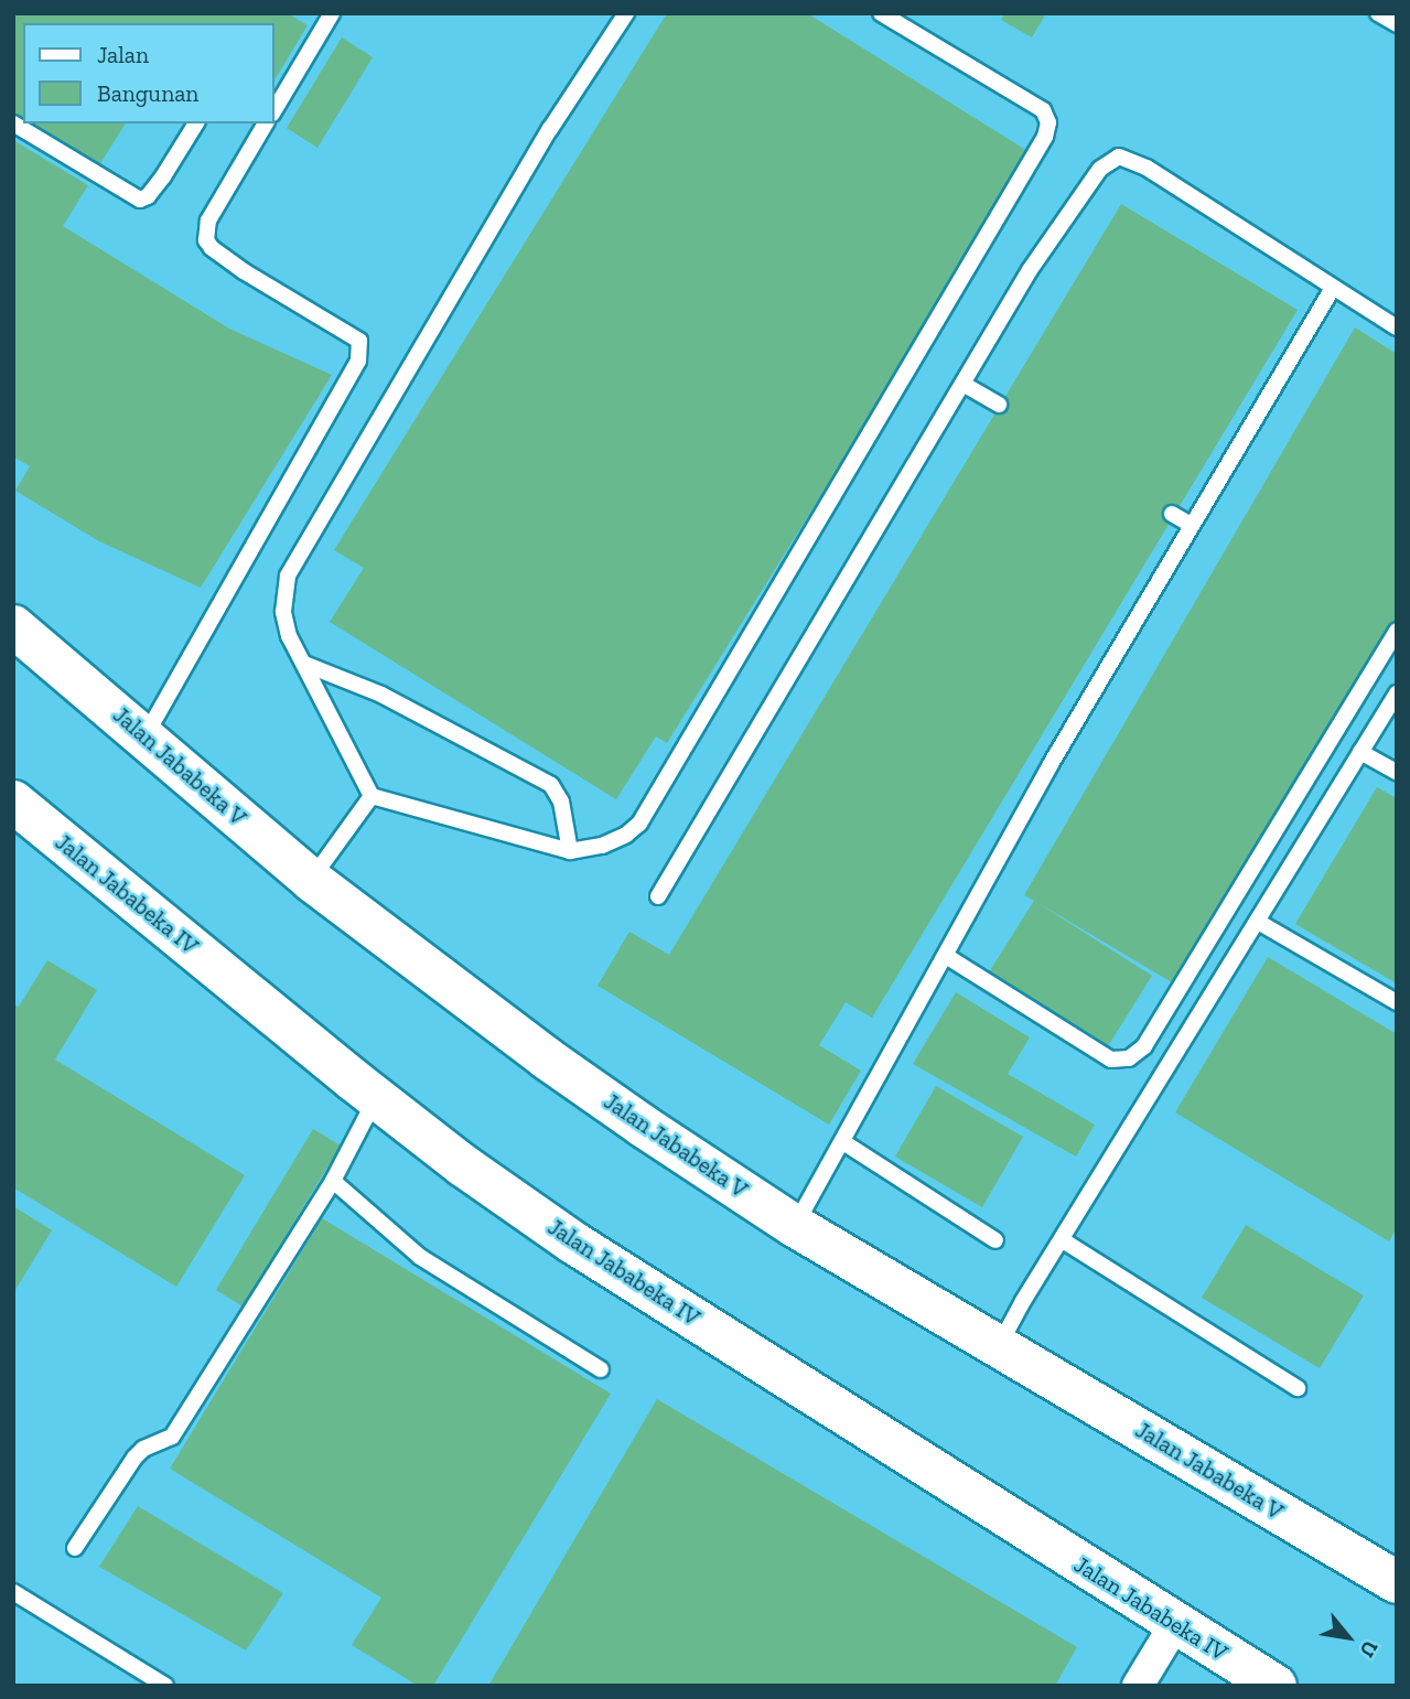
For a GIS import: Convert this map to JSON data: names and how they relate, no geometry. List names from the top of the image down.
{
  "streets": {
    "street": ["Jalan Jababeka V", "Jalan Jababeka IV"]
  },
  "legend": ["Jalan", "Bangunan"],
  "north": "bottom right"
}
